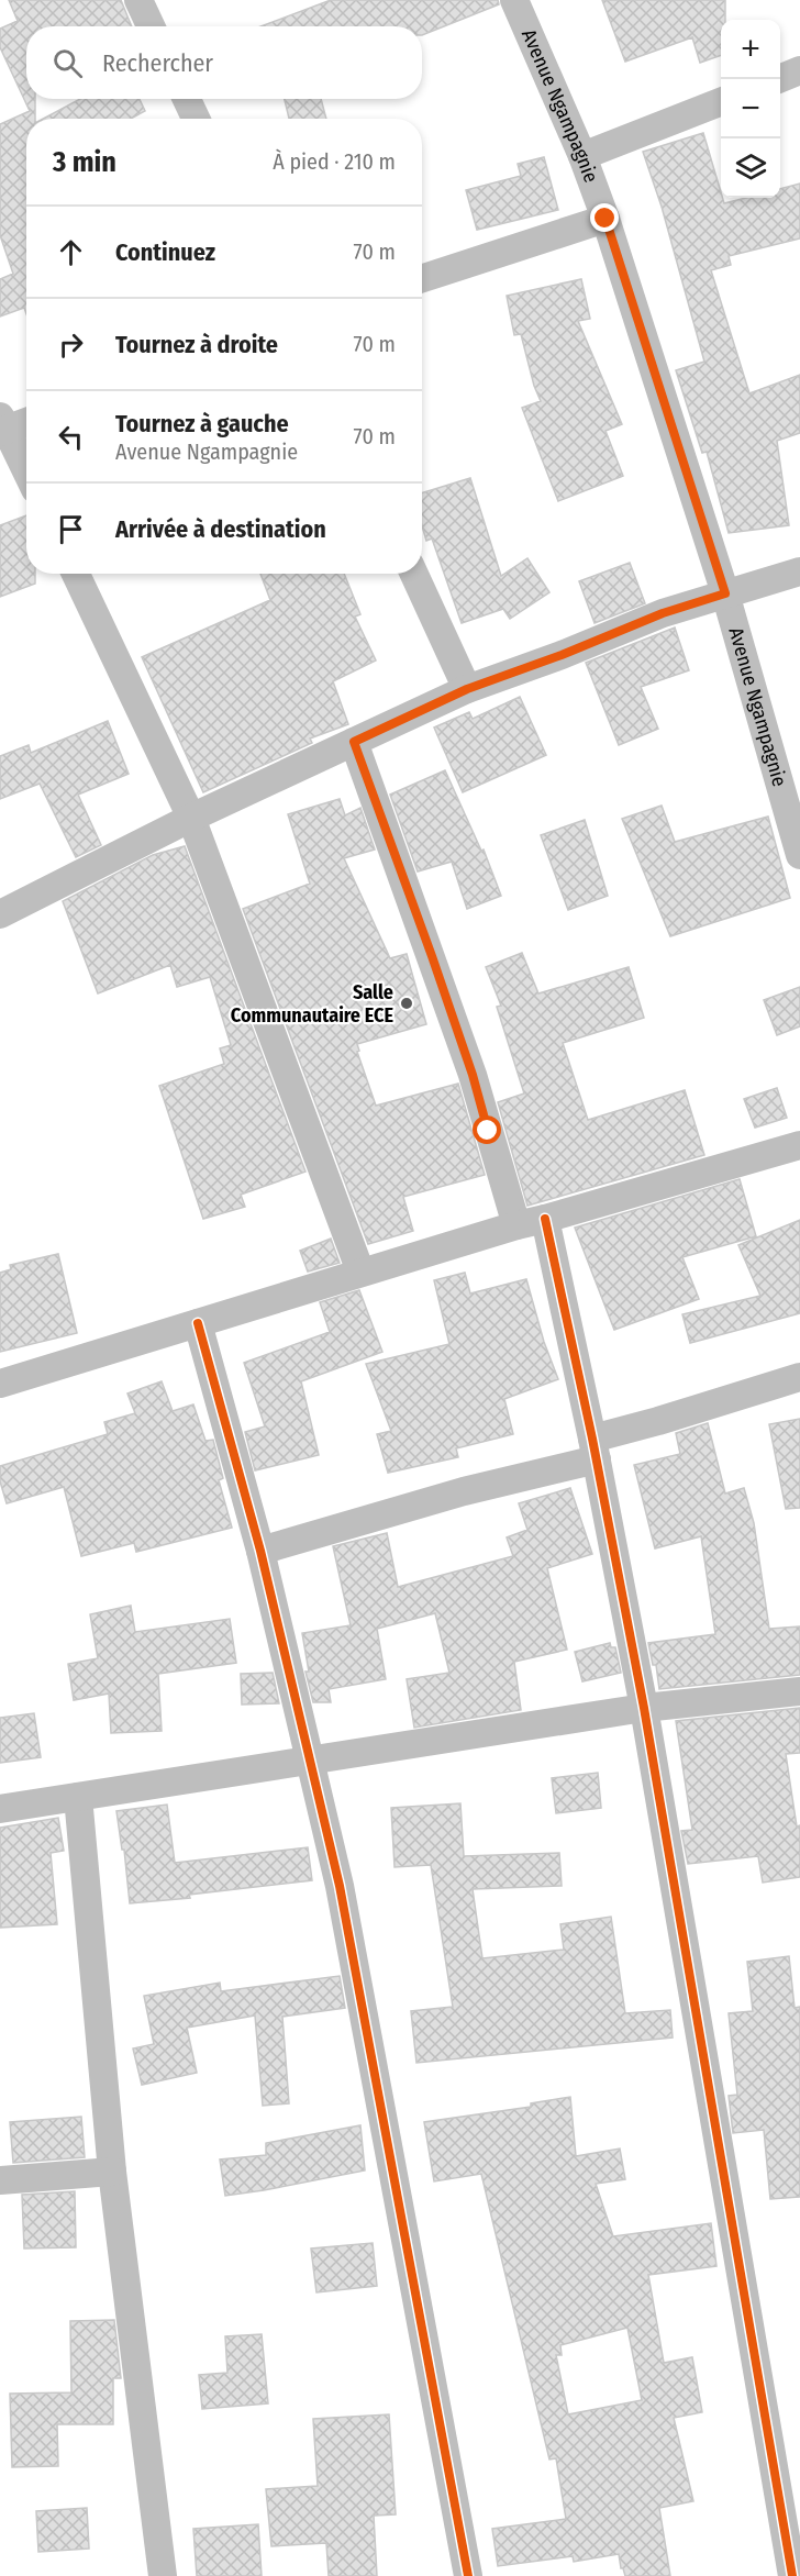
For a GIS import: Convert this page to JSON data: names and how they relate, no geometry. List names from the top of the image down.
{
  "streets": {
    "street": ["Avenue Ngampagnie"]
  },
  "places": ["Salle Communautaire ECE"],
  "page": {
    "map_buttons": ["+", "−"],
    "search": "Rechercher",
    "heading": ["3 min", "À pied · 210 m"],
    "list": [
      ["Continuez", "70 m"],
      ["Tournez à droite", "70 m"],
      ["Tournez à gauche", "Avenue Ngampagnie", "70 m"],
      "Arrivée à destination"
    ]
  }
}
